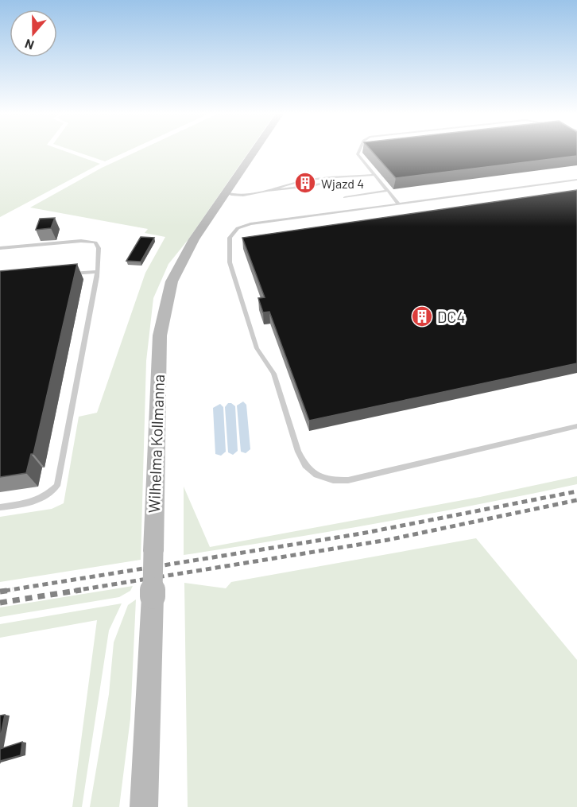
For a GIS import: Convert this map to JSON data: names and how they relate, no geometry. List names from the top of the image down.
{
  "streets": {
    "street": ["Wilhelma Kollmanna"]
  },
  "places": {
    "building": ["Wjazd 4", "DC4"]
  },
  "north": "bottom"
}
